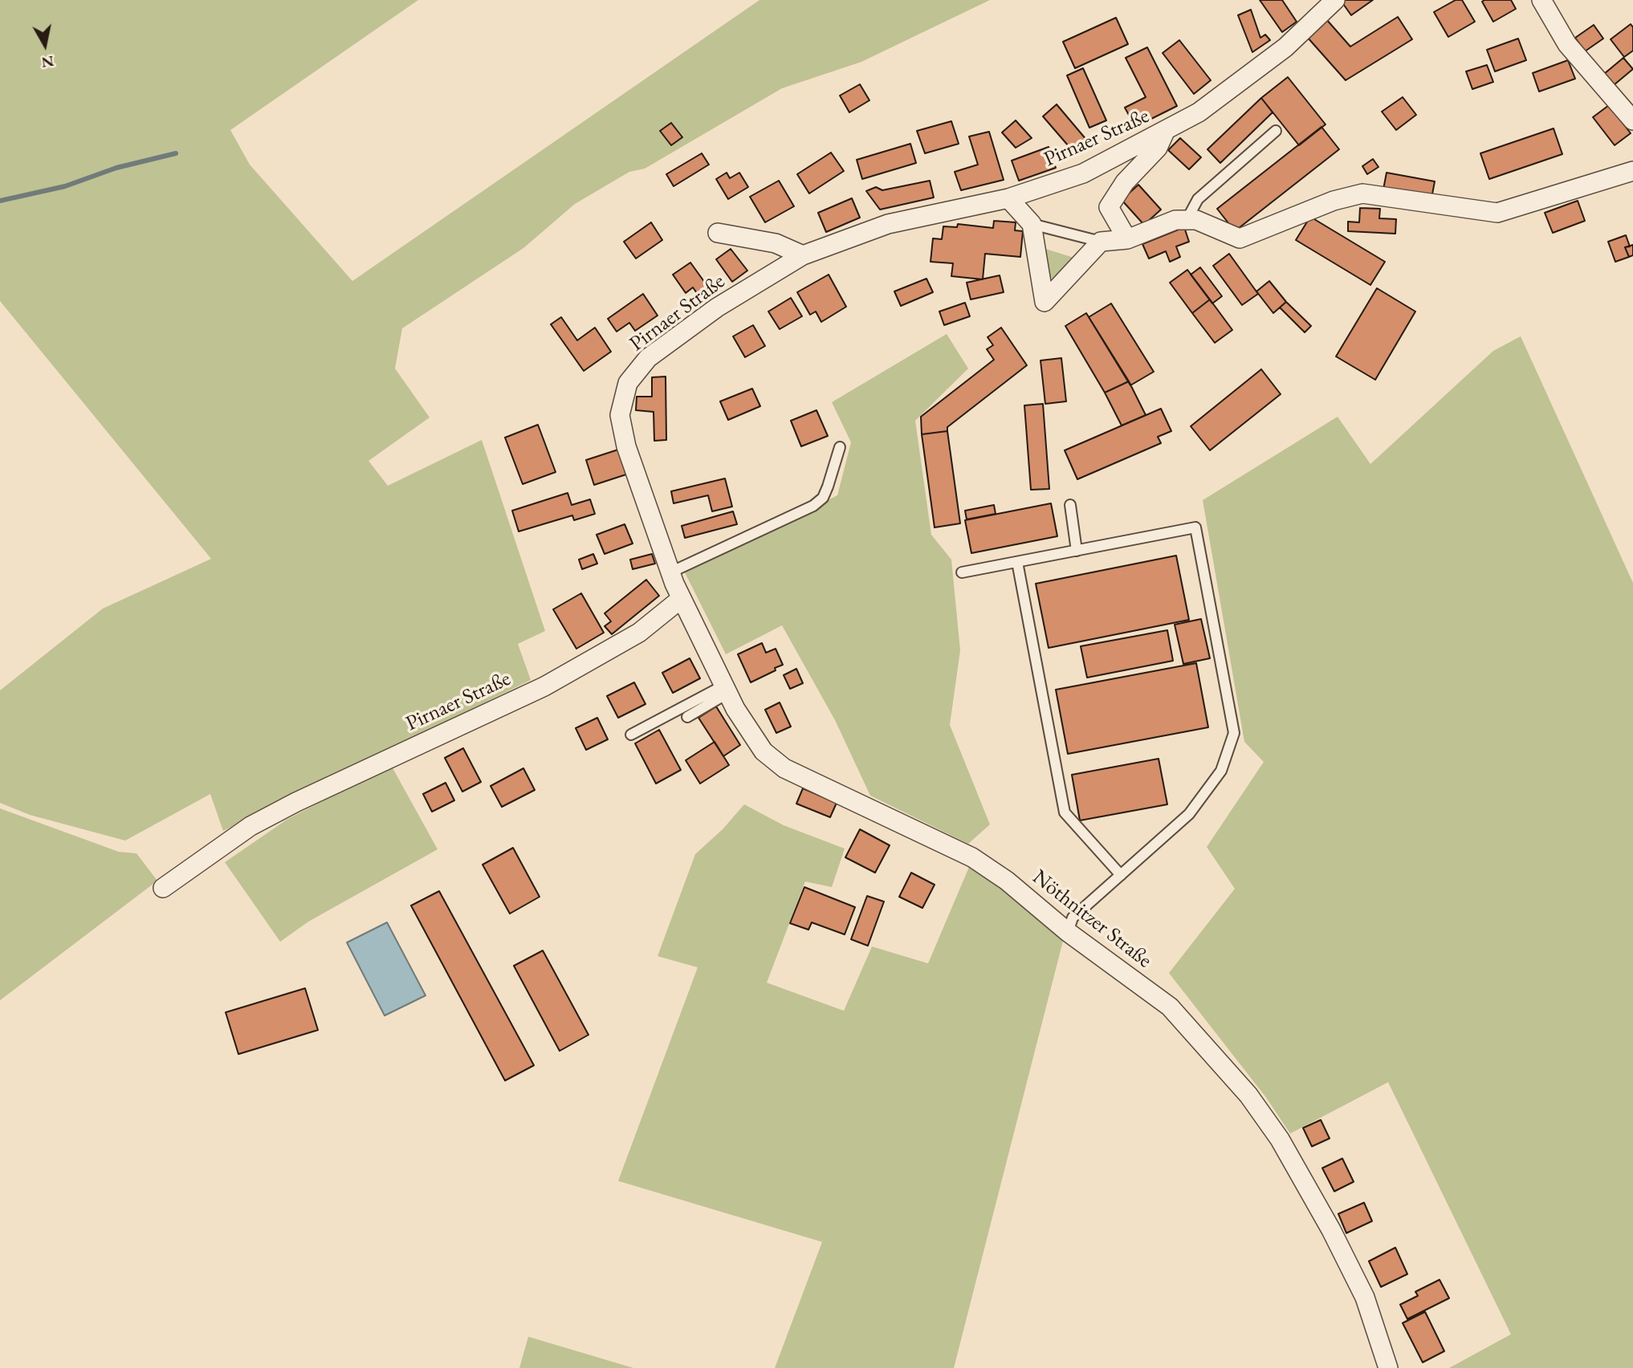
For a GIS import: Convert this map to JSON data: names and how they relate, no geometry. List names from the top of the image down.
{
  "streets": {
    "street": ["Pirnaer Straße", "Nöthnitzer Straße"]
  },
  "crossings": [
    ["Pirnaer Straße", "Nöthnitzer Straße"]
  ],
  "north": "bottom"
}
